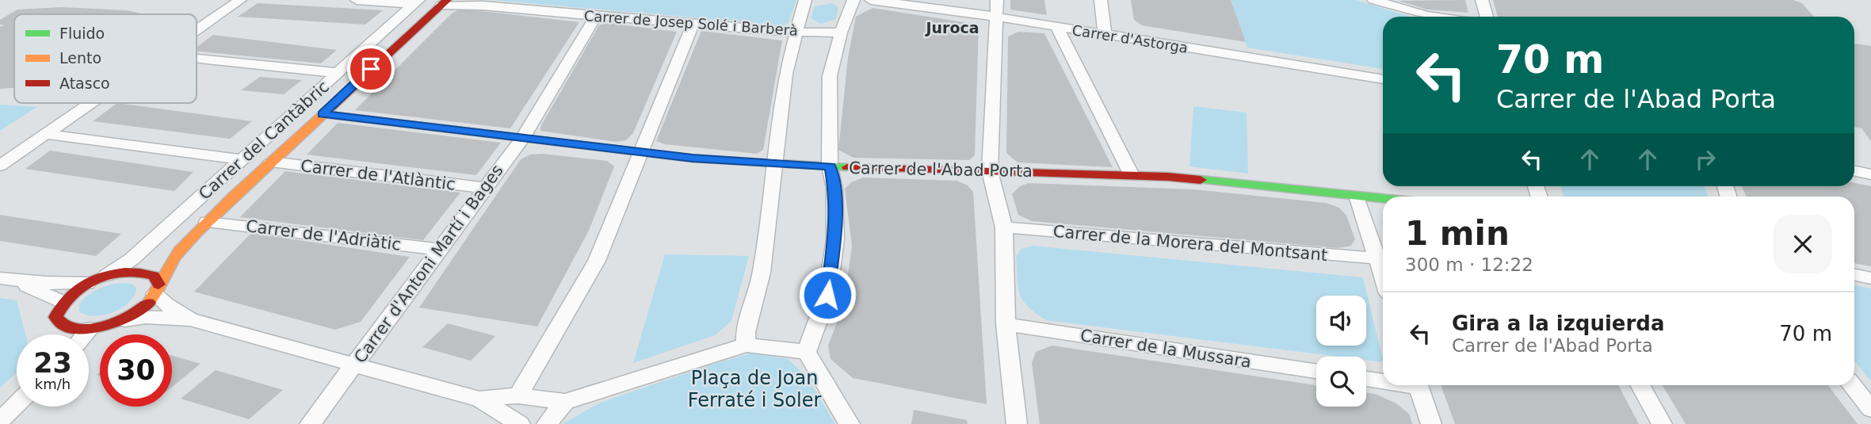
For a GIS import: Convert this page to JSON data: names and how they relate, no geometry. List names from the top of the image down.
{
  "streets": {
    "street": [
      "Carrer de Josep Solé i Barberà",
      "Carrer d'Astorga",
      "Carrer del Cantàbric",
      "Carrer de l'Abad Porta",
      "Carrer de l'Atlàntic",
      "Carrer de l'Adriàtic",
      "Carrer de la Morera del Montsant",
      "Carrer d'Antoni Martí i Bages",
      "Carrer de la Mussara"
    ]
  },
  "crossings": [
    ["Carrer de Josep Solé i Barberà", "Carrer del Cantàbric"],
    ["Carrer de Josep Solé i Barberà", "Carrer d'Antoni Martí i Bages"],
    ["Carrer del Cantàbric", "Carrer de l'Abad Porta"],
    ["Carrer del Cantàbric", "Carrer de l'Atlàntic"],
    ["Carrer del Cantàbric", "Carrer de l'Adriàtic"],
    ["Carrer de l'Abad Porta", "Carrer d'Antoni Martí i Bages"],
    ["Carrer de l'Atlàntic", "Carrer d'Antoni Martí i Bages"],
    ["Carrer de l'Adriàtic", "Carrer d'Antoni Martí i Bages"]
  ],
  "districts": ["Juroca"],
  "parks": ["Plaça de Joan Ferraté i Soler"],
  "legend": ["Fluido", "Lento", "Atasco"],
  "page": {
    "turn": ["70 m", "Carrer de l'Abad Porta"],
    "heading": ["1 min", "300 m · 12:22"],
    "list": [
      {
        "name": "Gira a la izquierda",
        "note": "Carrer de l'Abad Porta",
        "value": "70 m"
      }
    ],
    "speed": "23 km/h",
    "limit": "30"
  }
}
